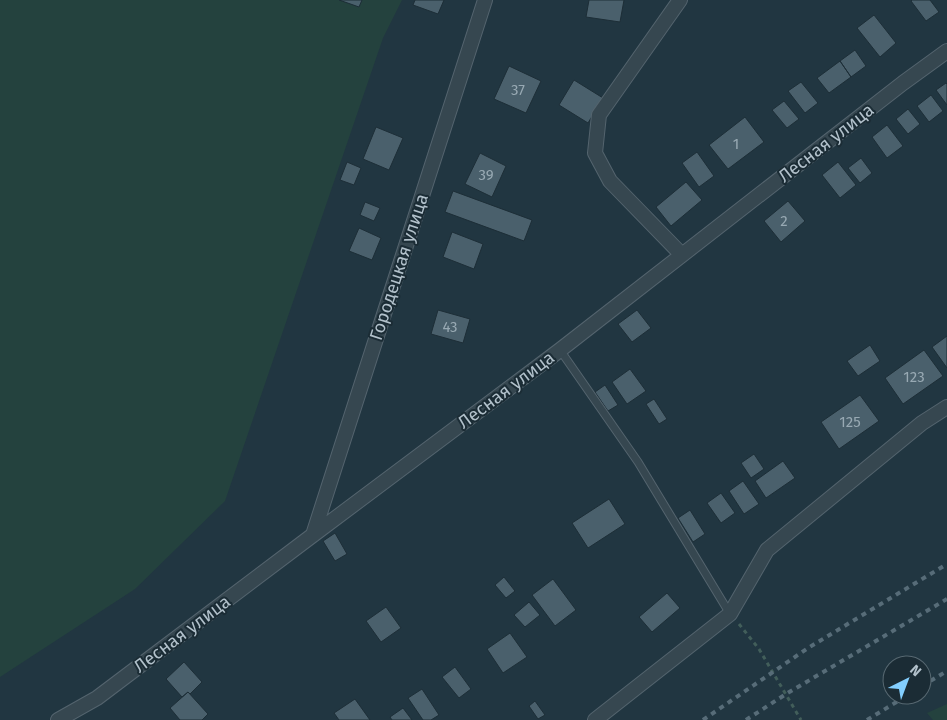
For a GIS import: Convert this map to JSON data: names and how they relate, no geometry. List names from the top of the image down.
{
  "streets": {
    "street": ["Лесная улица", "Городецкая улица"]
  },
  "crossings": [
    ["Лесная улица", "Городецкая улица"]
  ],
  "house_numbers": [
    "37",
    "1",
    "39",
    "2",
    "43",
    "123",
    "125"
  ],
  "north": "top right"
}
